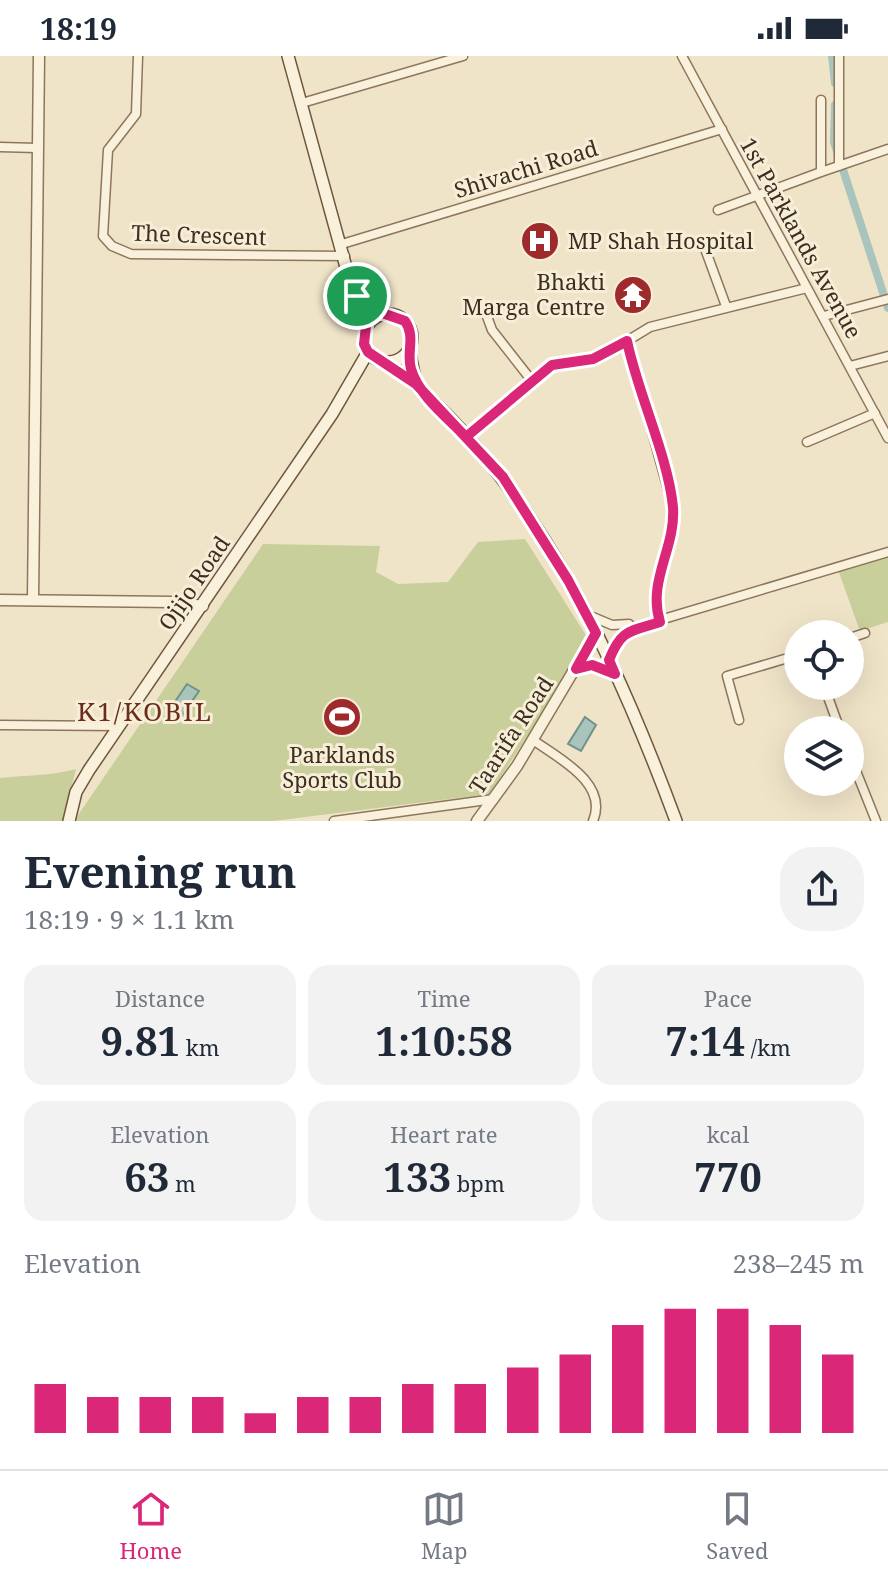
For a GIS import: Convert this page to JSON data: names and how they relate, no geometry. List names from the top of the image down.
{
  "streets": {
    "main road": ["Ojijo Road"],
    "street": [
      "Shivachi Road",
      "The Crescent",
      "1st Parklands Avenue",
      "Taarifa Road"
    ]
  },
  "crossings": [
    ["Shivachi Road", "The Crescent"],
    ["Shivachi Road", "1st Parklands Avenue"]
  ],
  "districts": ["K1/KOBIL"],
  "places": {
    "hospital": ["MP Shah Hospital"],
    "temple": ["Bhakti Marga Centre"],
    "sports": ["Parklands Sports Club"]
  },
  "page": {
    "status": "18:19",
    "heading": ["Evening run", "18:19 · 9 × 1.1 km"],
    "stats": [
      ["Distance", "9.81 km"],
      ["Time", "1:10:58"],
      ["Pace", "7:14 /km"],
      ["Elevation", "63 m"],
      ["Heart rate", "133 bpm"],
      ["kcal", "770"]
    ],
    "chart": ["Elevation", "238–245 m"],
    "tabs": ["Home", "Map", "Saved"]
  }
}
